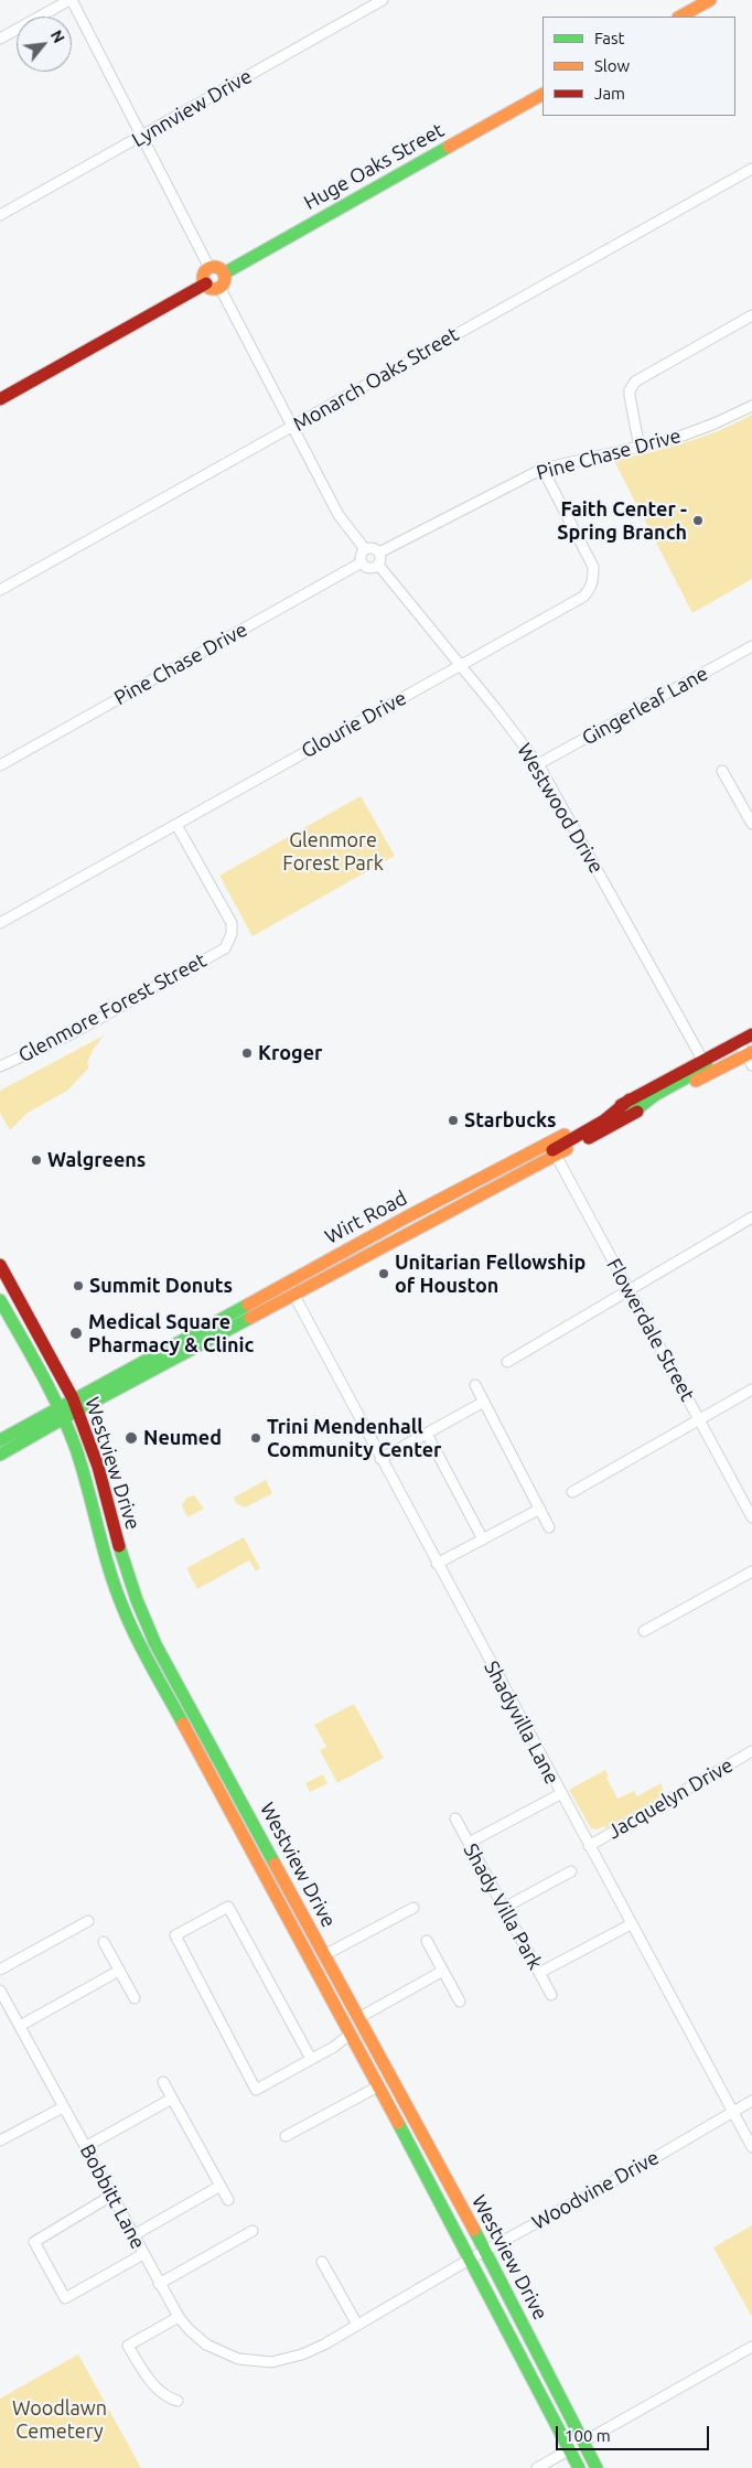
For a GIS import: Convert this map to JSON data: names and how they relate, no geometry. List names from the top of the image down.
{
  "streets": {
    "main road": ["Huge Oaks Street", "Wirt Road", "Westview Drive"],
    "street": [
      "Lynnview Drive",
      "Monarch Oaks Street",
      "Pine Chase Drive",
      "Gingerleaf Lane",
      "Glourie Drive",
      "Westwood Drive",
      "Glenmore Forest Street",
      "Flowerdale Street",
      "Shadyvilla Lane",
      "Jacquelyn Drive",
      "Shady Villa Park",
      "Woodvine Drive",
      "Bobbitt Lane"
    ]
  },
  "crossings": [
    ["Pine Chase Drive", "Glourie Drive"],
    ["Pine Chase Drive", "Westwood Drive"],
    ["Gingerleaf Lane", "Westwood Drive"],
    ["Glourie Drive", "Westwood Drive"],
    ["Glourie Drive", "Glenmore Forest Street"],
    ["Westwood Drive", "Wirt Road"],
    ["Wirt Road", "Flowerdale Street"],
    ["Wirt Road", "Westview Drive"],
    ["Wirt Road", "Shadyvilla Lane"],
    ["Westview Drive", "Woodvine Drive"],
    ["Shadyvilla Lane", "Jacquelyn Drive"],
    ["Shadyvilla Lane", "Woodvine Drive"],
    ["Woodvine Drive", "Bobbitt Lane"]
  ],
  "parks": ["Glenmore Forest Park", "Woodlawn Cemetery"],
  "places": [
    "Faith Center - Spring Branch",
    "Kroger",
    "Starbucks",
    "Walgreens",
    "Unitarian Fellowship of Houston",
    "Summit Donuts",
    "Medical Square Pharmacy & Clinic",
    "Neumed",
    "Trini Mendenhall Community Center"
  ],
  "legend": ["Fast", "Slow", "Jam"],
  "scale_bar": "100 m",
  "north": "top right"
}
